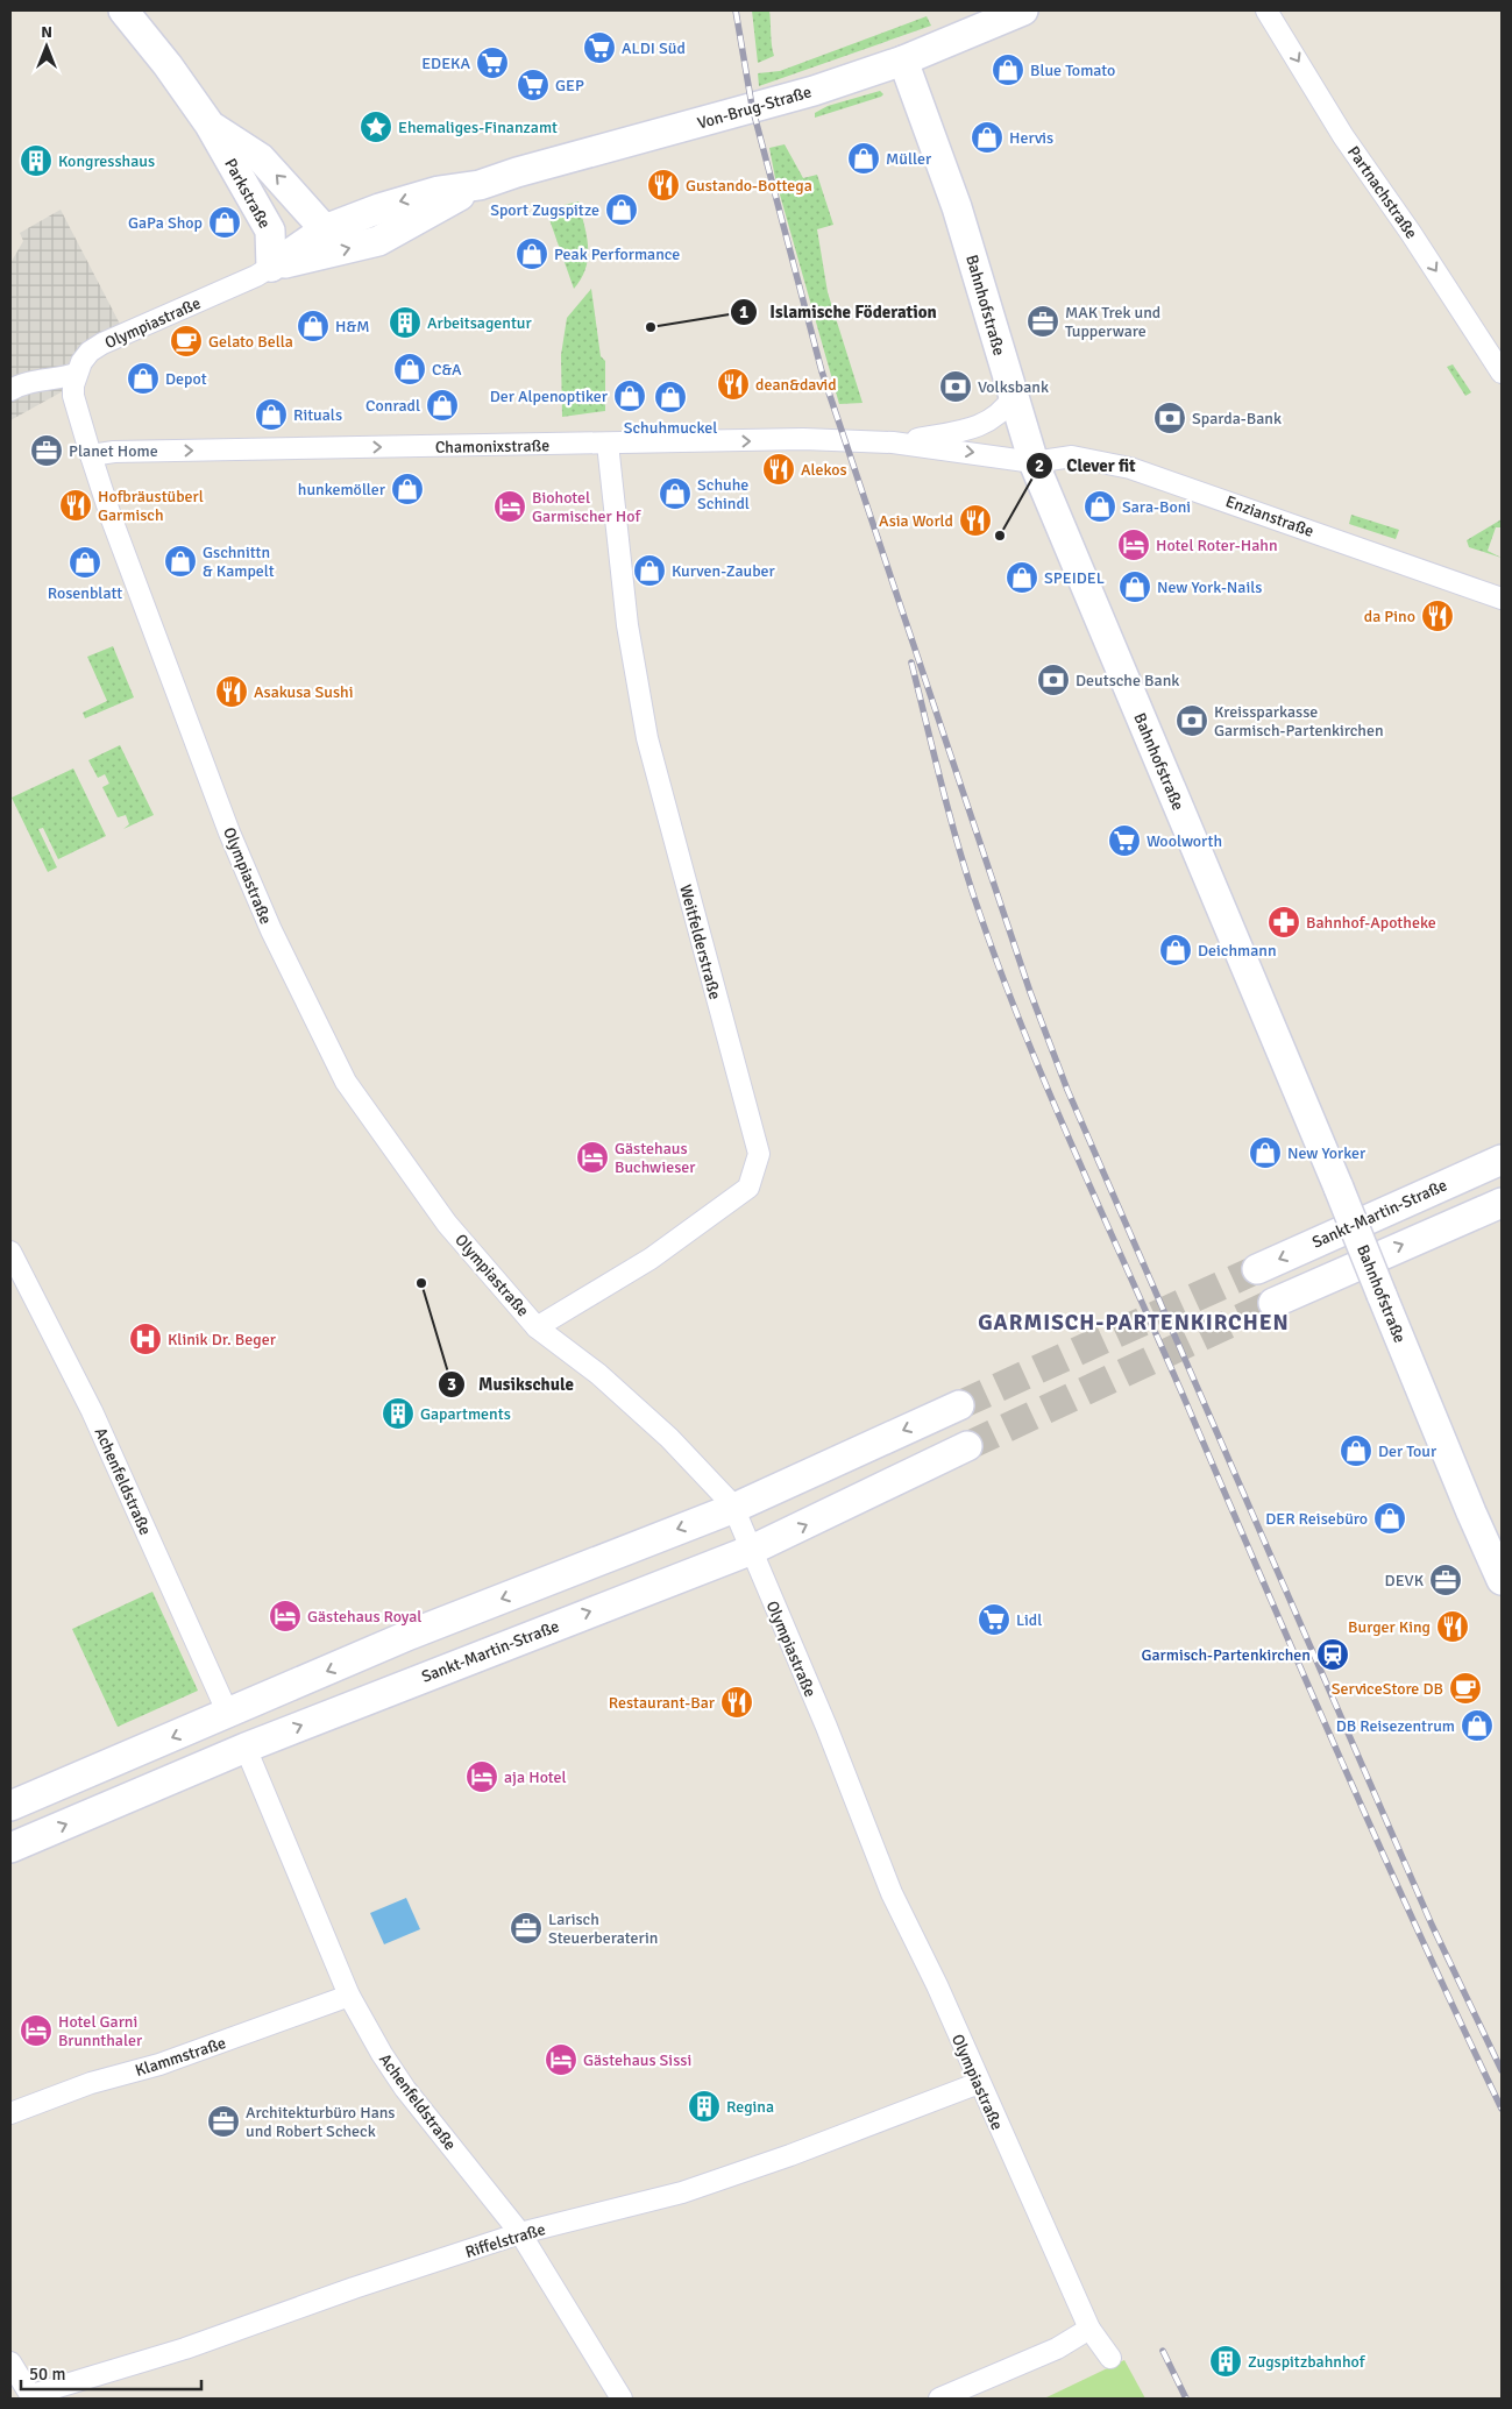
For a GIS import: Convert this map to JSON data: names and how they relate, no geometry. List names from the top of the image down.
{
  "streets": {
    "street": [
      "Von-Brug-Straße",
      "Partnachstraße",
      "Parkstraße",
      "Bahnhofstraße",
      "Olympiastraße",
      "Chamonixstraße",
      "Enzianstraße",
      "Weitfelderstraße",
      "Sankt-Martin-Straße",
      "Achenfeldstraße",
      "Klammstraße",
      "Riffelstraße"
    ]
  },
  "crossings": [
    ["Von-Brug-Straße", "Parkstraße"],
    ["Von-Brug-Straße", "Bahnhofstraße"],
    ["Von-Brug-Straße", "Olympiastraße"],
    ["Parkstraße", "Olympiastraße"],
    ["Bahnhofstraße", "Chamonixstraße"],
    ["Bahnhofstraße", "Enzianstraße"],
    ["Olympiastraße", "Chamonixstraße"],
    ["Olympiastraße", "Weitfelderstraße"],
    ["Olympiastraße", "Sankt-Martin-Straße"],
    ["Olympiastraße", "Riffelstraße"],
    ["Chamonixstraße", "Enzianstraße"],
    ["Chamonixstraße", "Weitfelderstraße"],
    ["Sankt-Martin-Straße", "Achenfeldstraße"],
    ["Achenfeldstraße", "Klammstraße"],
    ["Achenfeldstraße", "Riffelstraße"]
  ],
  "one_way": ["Partnachstraße", "Chamonixstraße"],
  "districts": ["GARMISCH-PARTENKIRCHEN"],
  "places": {
    "supermarket": [
      "ALDI Süd",
      "EDEKA",
      "GEP",
      "Woolworth",
      "Lidl"
    ],
    "shop": [
      "Blue Tomato",
      "Hervis",
      "Müller",
      "Sport Zugspitze",
      "GaPa Shop",
      "Peak Performance",
      "H&M",
      "C&A",
      "Depot",
      "Der Alpenoptiker",
      "Schuhmuckel",
      "Conradl",
      "Rituals",
      "hunkemöller",
      "Schuhe Schindl",
      "Sara-Boni",
      "Gschnittn & Kampelt",
      "Rosenblatt",
      "Kurven-Zauber",
      "SPEIDEL",
      "New York-Nails",
      "Deichmann",
      "New Yorker",
      "Der Tour",
      "DER Reisebüro",
      "DB Reisezentrum"
    ],
    "place": ["Ehemaliges-Finanzamt"],
    "building": [
      "Kongresshaus",
      "Arbeitsagentur",
      "Gapartments",
      "Regina",
      "Zugspitzbahnhof"
    ],
    "restaurant": [
      "Gustando-Bottega",
      "dean&david",
      "Alekos",
      "Hofbräustüberl Garmisch",
      "Asia World",
      "da Pino",
      "Asakusa Sushi",
      "Burger King",
      "Restaurant-Bar"
    ],
    "office": [
      "MAK Trek und Tupperware",
      "Planet Home",
      "DEVK",
      "Larisch Steuerberaterin",
      "Architekturbüro Hans und Robert Scheck"
    ],
    "other": ["Islamische Föderation", "Clever fit", "Musikschule"],
    "cafe": ["Gelato Bella", "ServiceStore DB"],
    "bank": [
      "Volksbank",
      "Sparda-Bank",
      "Deutsche Bank",
      "Kreissparkasse Garmisch-Partenkirchen"
    ],
    "hotel": [
      "Biohotel Garmischer Hof",
      "Hotel Roter-Hahn",
      "Gästehaus Buchwieser",
      "Gästehaus Royal",
      "aja Hotel",
      "Hotel Garni Brunnthaler",
      "Gästehaus Sissi"
    ],
    "pharmacy": ["Bahnhof-Apotheke"],
    "hospital": ["Klinik Dr. Beger"],
    "station": ["Garmisch-Partenkirchen"]
  },
  "scale_bar": "50 m",
  "north": "top"
}
